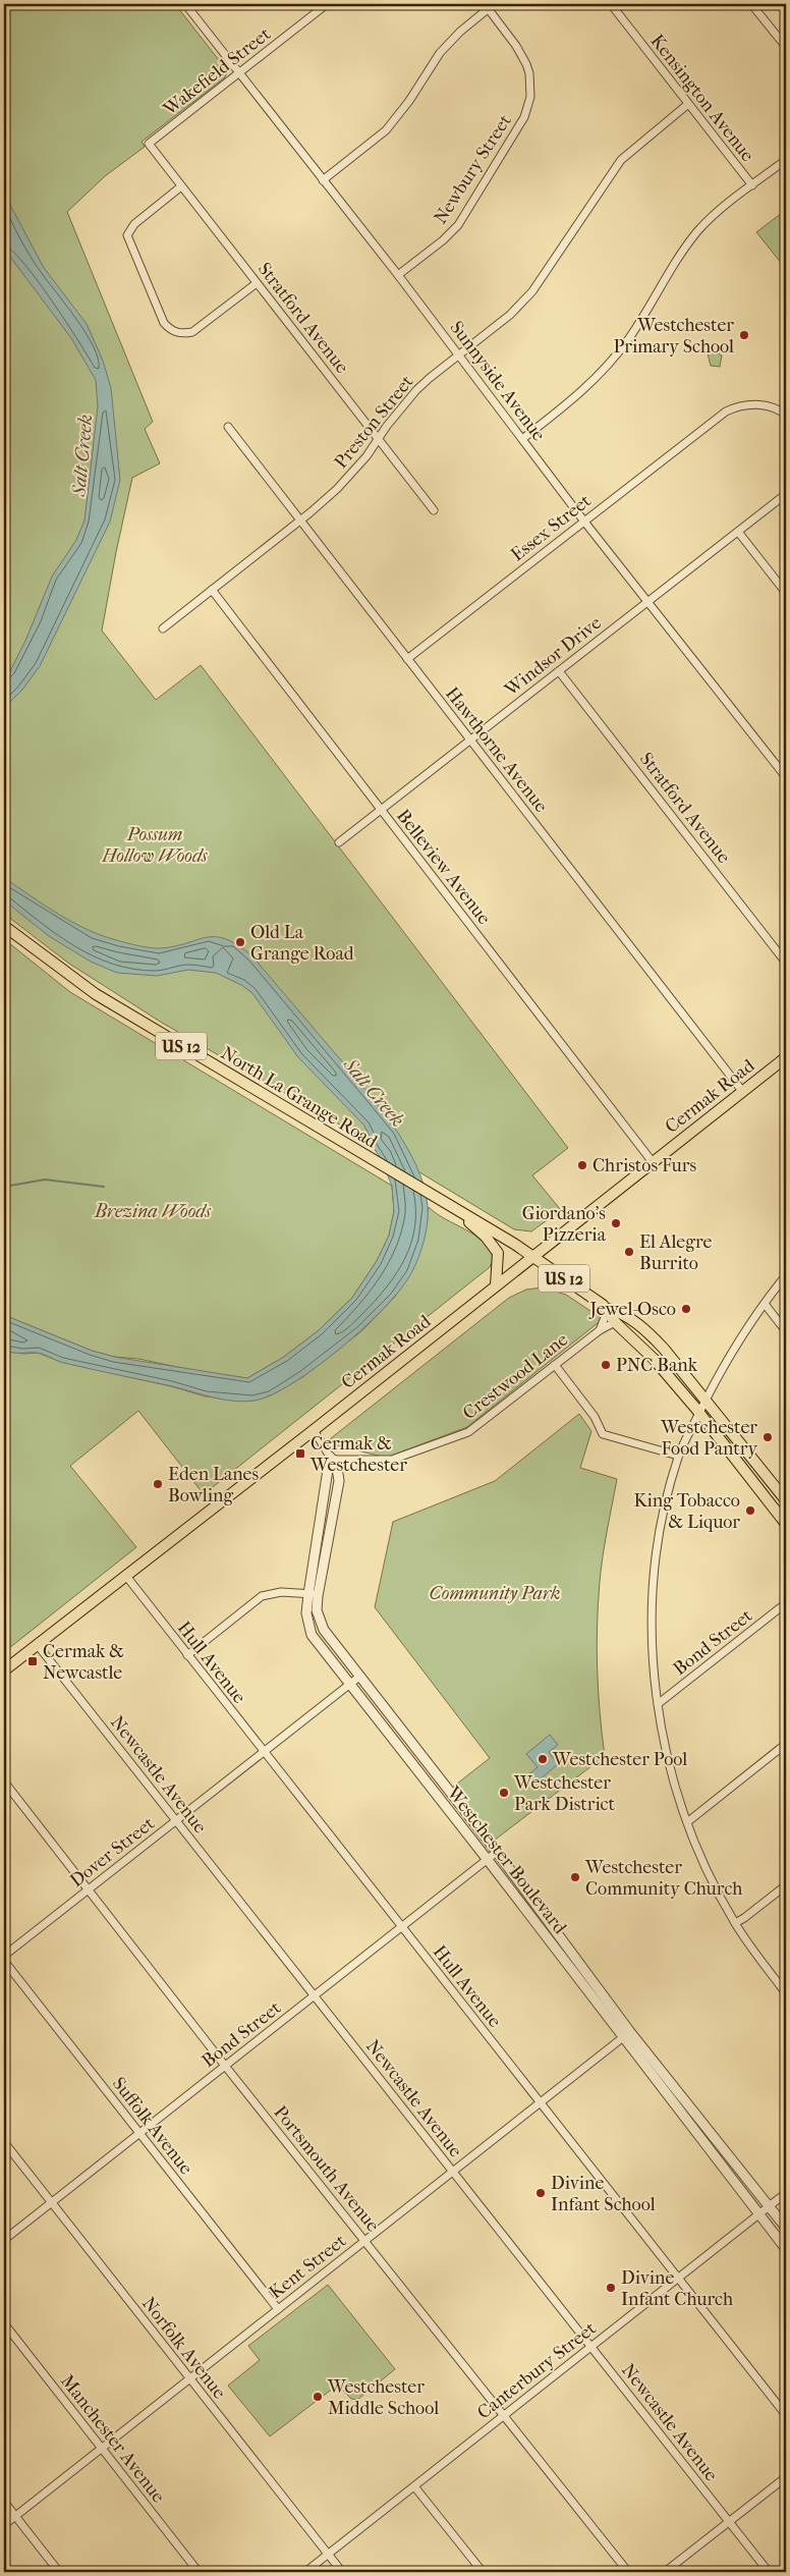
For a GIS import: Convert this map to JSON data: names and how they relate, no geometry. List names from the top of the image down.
{
  "streets": {
    "main road": ["US 12", "Cermak Road", "North La Grange Road"],
    "street": [
      "Wakefield Street",
      "Kensington Avenue",
      "Newbury Street",
      "Stratford Avenue",
      "Sunnyside Avenue",
      "Preston Street",
      "Essex Street",
      "Windsor Drive",
      "Hawthorne Avenue",
      "Belleview Avenue",
      "Crestwood Lane",
      "Bond Street",
      "Hull Avenue",
      "Newcastle Avenue",
      "Dover Street",
      "Westchester Boulevard",
      "Suffolk Avenue",
      "Portsmouth Avenue",
      "Kent Street",
      "Norfolk Avenue",
      "Canterbury Street",
      "Manchester Avenue"
    ]
  },
  "crossings": [
    ["Wakefield Street", "Stratford Avenue"],
    ["Wakefield Street", "Sunnyside Avenue"],
    ["Kensington Avenue", "Preston Street"],
    ["Newbury Street", "Sunnyside Avenue"],
    ["Stratford Avenue", "Preston Street"],
    ["Stratford Avenue", "Windsor Drive"],
    ["Sunnyside Avenue", "Preston Street"],
    ["Sunnyside Avenue", "Essex Street"],
    ["Sunnyside Avenue", "Windsor Drive"],
    ["Preston Street", "Hawthorne Avenue"],
    ["Preston Street", "Belleview Avenue"],
    ["Essex Street", "Hawthorne Avenue"],
    ["Windsor Drive", "Hawthorne Avenue"],
    ["Windsor Drive", "Belleview Avenue"],
    ["Hawthorne Avenue", "Cermak Road"],
    ["Belleview Avenue", "Cermak Road"],
    ["US 12", "Cermak Road"],
    ["US 12", "North La Grange Road"],
    ["US 12", "Crestwood Lane"],
    ["Cermak Road", "North La Grange Road"],
    ["Cermak Road", "Hull Avenue"],
    ["Cermak Road", "Newcastle Avenue"],
    ["Crestwood Lane", "Westchester Boulevard"],
    ["Bond Street", "Hull Avenue"],
    ["Bond Street", "Newcastle Avenue"],
    ["Bond Street", "Westchester Boulevard"],
    ["Bond Street", "Suffolk Avenue"],
    ["Bond Street", "Portsmouth Avenue"],
    ["Bond Street", "Norfolk Avenue"],
    ["Hull Avenue", "Dover Street"],
    ["Hull Avenue", "Kent Street"],
    ["Hull Avenue", "Canterbury Street"],
    ["Newcastle Avenue", "Dover Street"],
    ["Newcastle Avenue", "Kent Street"],
    ["Newcastle Avenue", "Canterbury Street"],
    ["Dover Street", "Westchester Boulevard"],
    ["Dover Street", "Portsmouth Avenue"],
    ["Westchester Boulevard", "Kent Street"],
    ["Westchester Boulevard", "Canterbury Street"],
    ["Suffolk Avenue", "Kent Street"],
    ["Portsmouth Avenue", "Kent Street"],
    ["Portsmouth Avenue", "Canterbury Street"],
    ["Kent Street", "Norfolk Avenue"],
    ["Kent Street", "Manchester Avenue"],
    ["Norfolk Avenue", "Canterbury Street"]
  ],
  "water": ["Salt Creek"],
  "parks": ["Possum Hollow Woods", "Brezina Woods", "Community Park"],
  "places": {
    "other": [
      "Westchester Primary School",
      "Old La Grange Road",
      "Christos Furs",
      "Giordano's Pizzeria",
      "El Alegre Burrito",
      "Jewel-Osco",
      "PNC Bank",
      "Westchester Food Pantry",
      "Eden Lanes Bowling",
      "King Tobacco & Liquor",
      "Westchester Pool",
      "Westchester Park District",
      "Westchester Community Church",
      "Divine Infant School",
      "Divine Infant Church",
      "Westchester Middle School"
    ],
    "transit": ["Cermak & Westchester", "Cermak & Newcastle"]
  }
}
